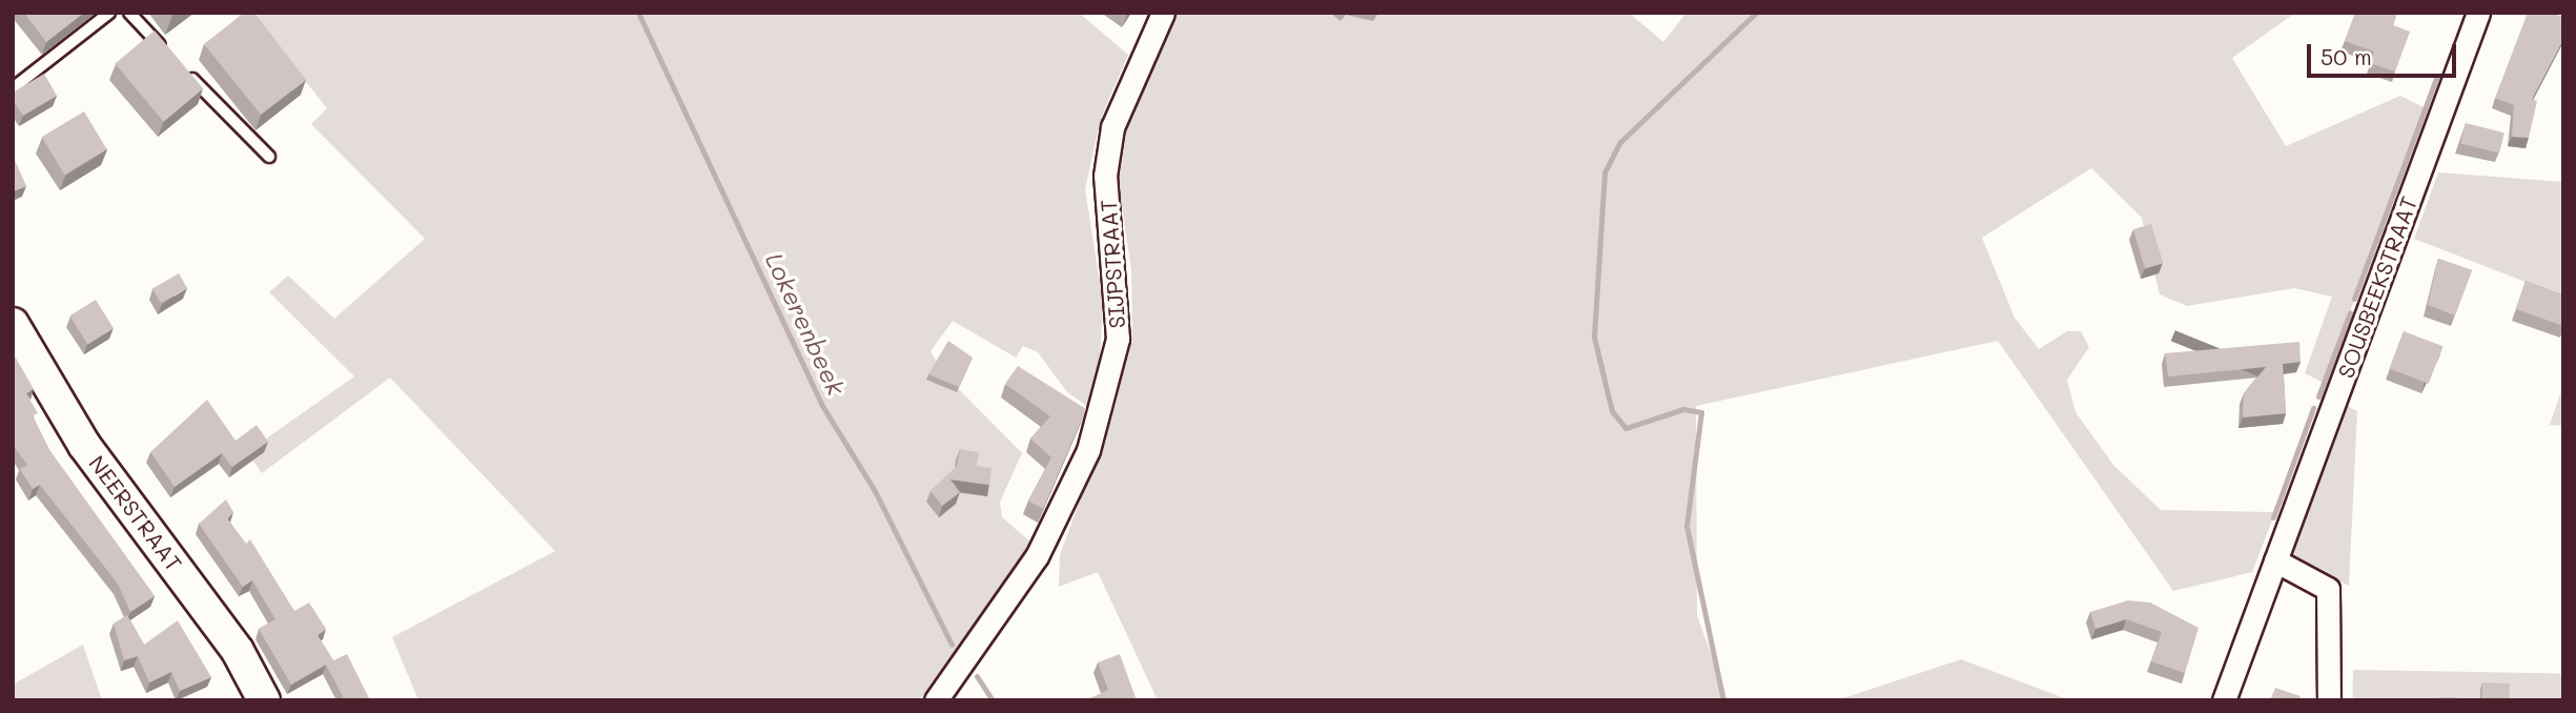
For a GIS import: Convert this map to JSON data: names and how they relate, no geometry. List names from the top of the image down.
{
  "streets": {
    "street": ["SIJPSTRAAT", "SOUSBEEKSTRAAT", "NEERSTRAAT"]
  },
  "water": ["Lokerenbeek"],
  "scale_bar": "50 m"
}
